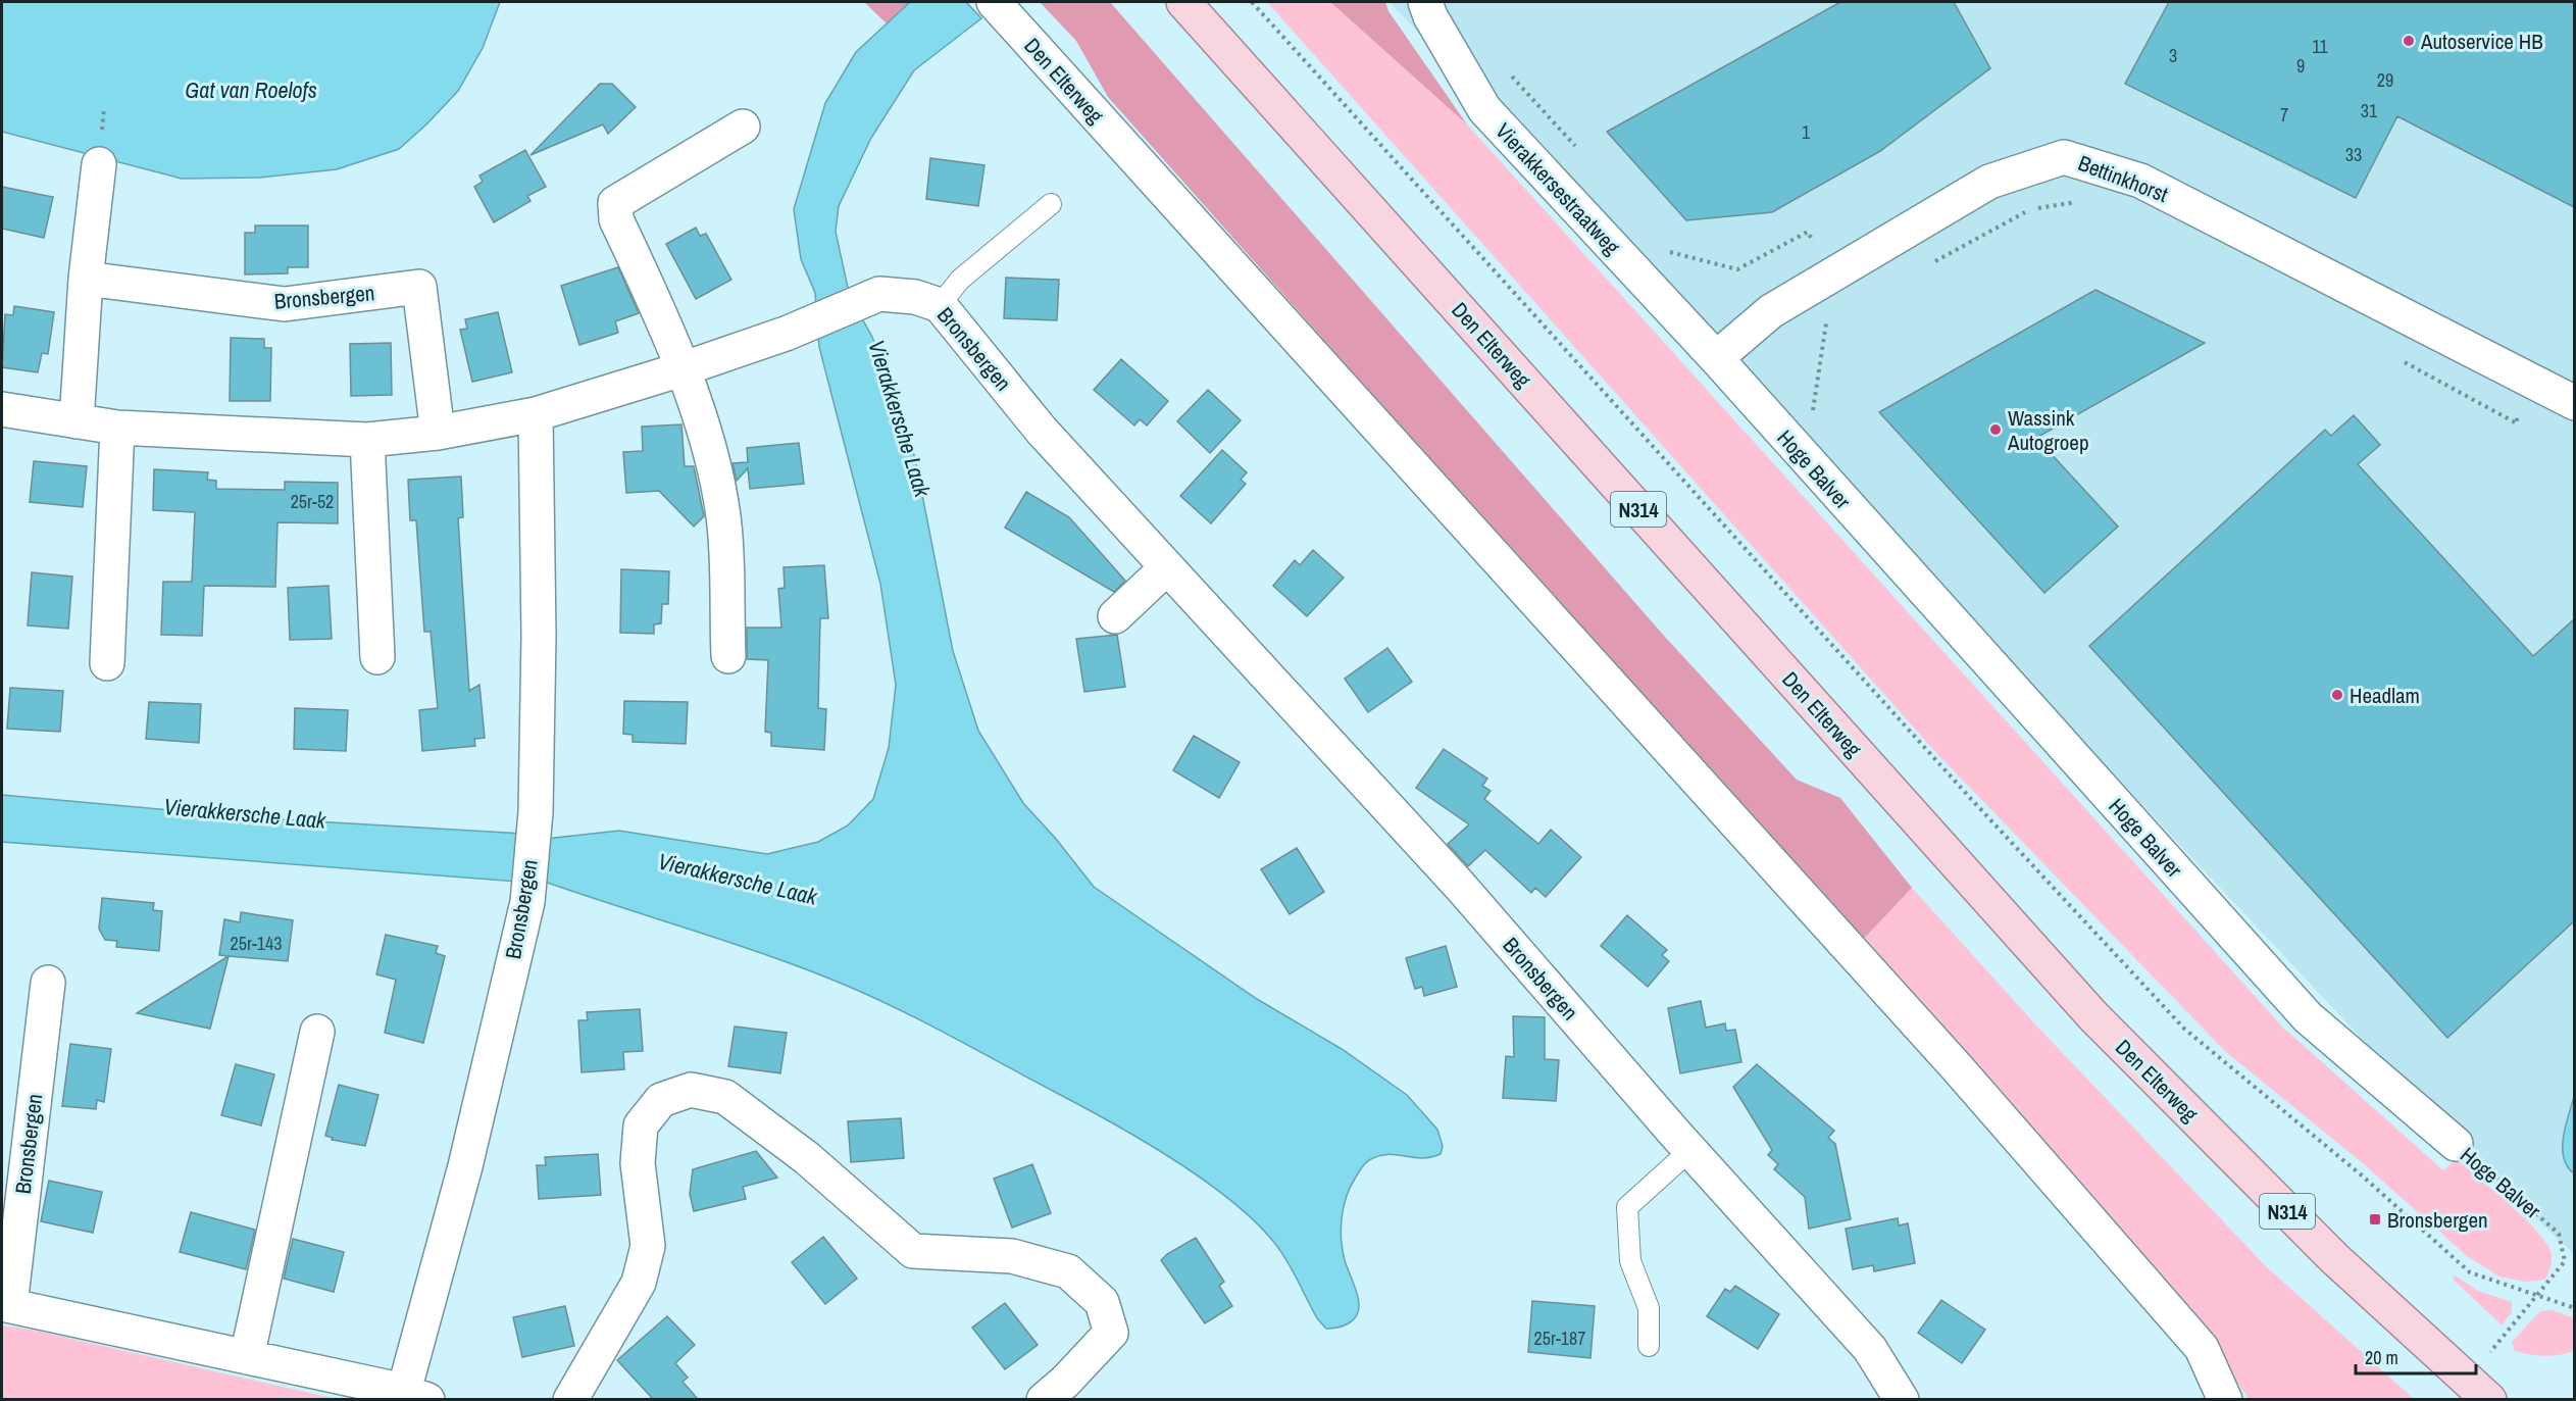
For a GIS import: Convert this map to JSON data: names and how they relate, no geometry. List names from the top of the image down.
{
  "streets": {
    "main road": ["Den Elterweg", "N314"],
    "street": [
      "Bettinkhorst",
      "Vierakkersestraatweg",
      "Bronsbergen",
      "Hoge Balver"
    ]
  },
  "crossings": [
    ["Bettinkhorst", "Vierakkersestraatweg"],
    ["Bettinkhorst", "Hoge Balver"],
    ["Vierakkersestraatweg", "Hoge Balver"]
  ],
  "water": ["Gat van Roelofs", "Vierakkersche Laak"],
  "places": {
    "other": ["Autoservice HB", "Wassink Autogroep", "Headlam"],
    "transit": ["Bronsbergen"]
  },
  "house_numbers": [
    "11",
    "3",
    "9",
    "29",
    "31",
    "7",
    "1",
    "33",
    "25r-52",
    "25r-143",
    "25r-187"
  ],
  "scale_bar": "20 m"
}
